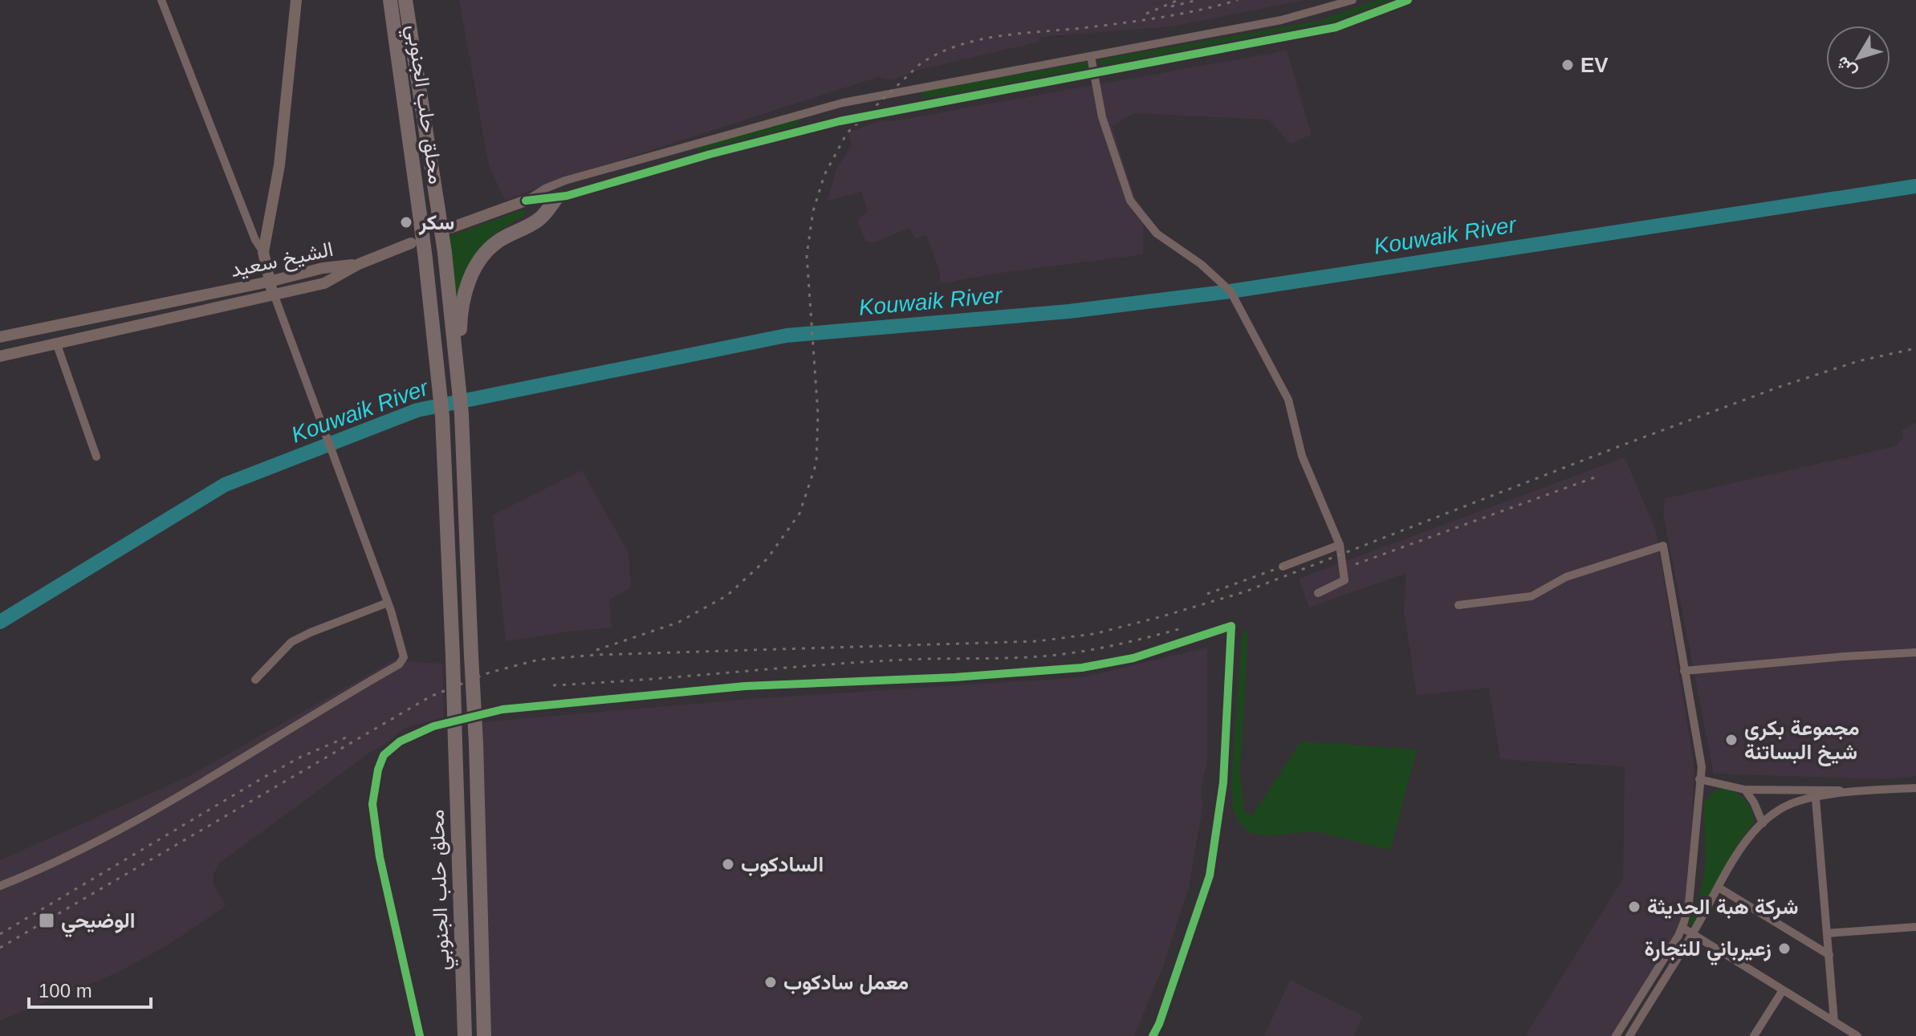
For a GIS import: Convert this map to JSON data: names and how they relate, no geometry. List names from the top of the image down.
{
  "streets": {
    "highway": ["محلق حلب الجنوبي"],
    "main road": ["الشيخ سعيد"]
  },
  "water": ["Kouwaik River"],
  "places": {
    "other": [
      "EV",
      "سكر",
      "مجموعة بكري شيخ البساتنة",
      "السادكوب",
      "شركة هبة الحديثة",
      "زعيرباني للتجارة",
      "معمل سادكوب"
    ],
    "transit": ["الوضيحي"]
  },
  "scale_bar": "100 m",
  "north": "bottom left"
}
